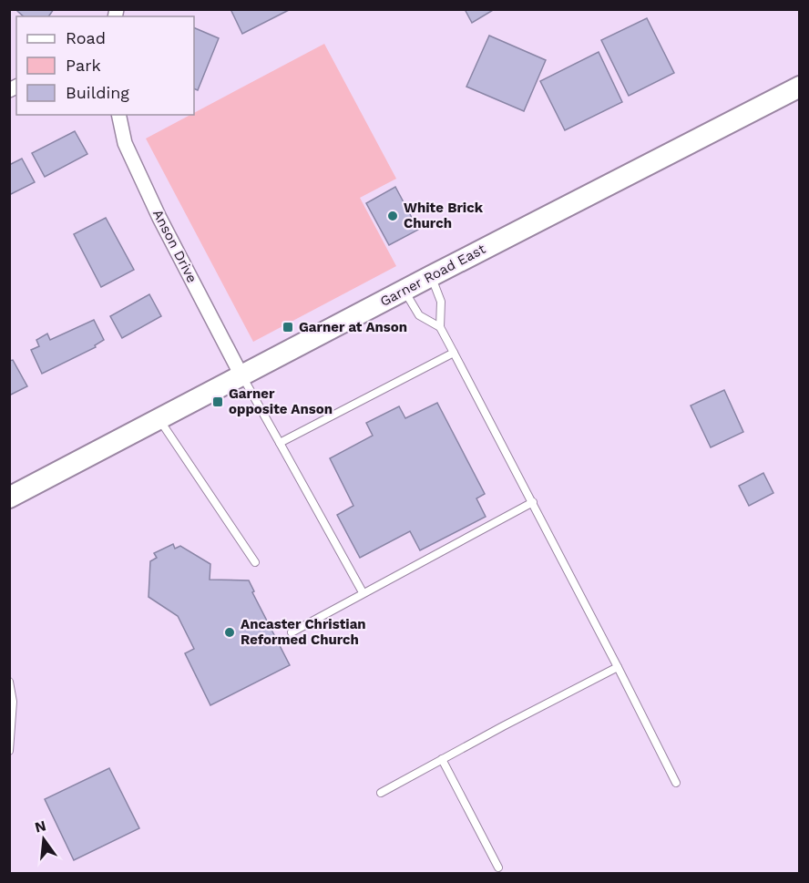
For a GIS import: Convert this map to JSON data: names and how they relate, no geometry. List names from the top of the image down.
{
  "streets": {
    "main road": ["Garner Road East"],
    "street": ["Anson Drive"]
  },
  "crossings": [
    ["Anson Drive", "Garner Road East"]
  ],
  "places": {
    "other": ["White Brick Church", "Ancaster Christian Reformed Church"],
    "transit": ["Garner at Anson", "Garner opposite Anson"]
  },
  "legend": ["Road", "Park", "Building"],
  "north": "top"
}
